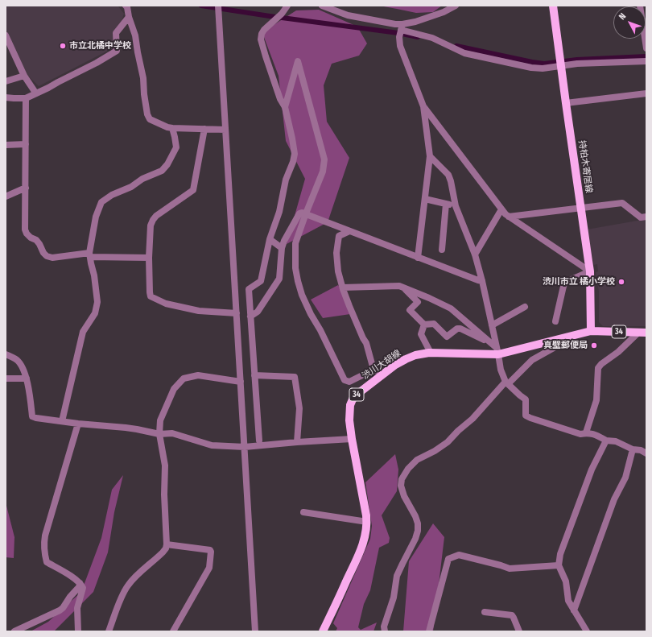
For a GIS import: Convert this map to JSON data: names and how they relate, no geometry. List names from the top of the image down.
{
  "streets": {
    "main road": ["持柏木寄居線", "34", "渋川大胡線"]
  },
  "crossings": [
    ["持柏木寄居線", "渋川大胡線"]
  ],
  "places": ["市立北橘中学校", "渋川市立 橘小学校", "真壁郵便局"],
  "north": "top left"
}
